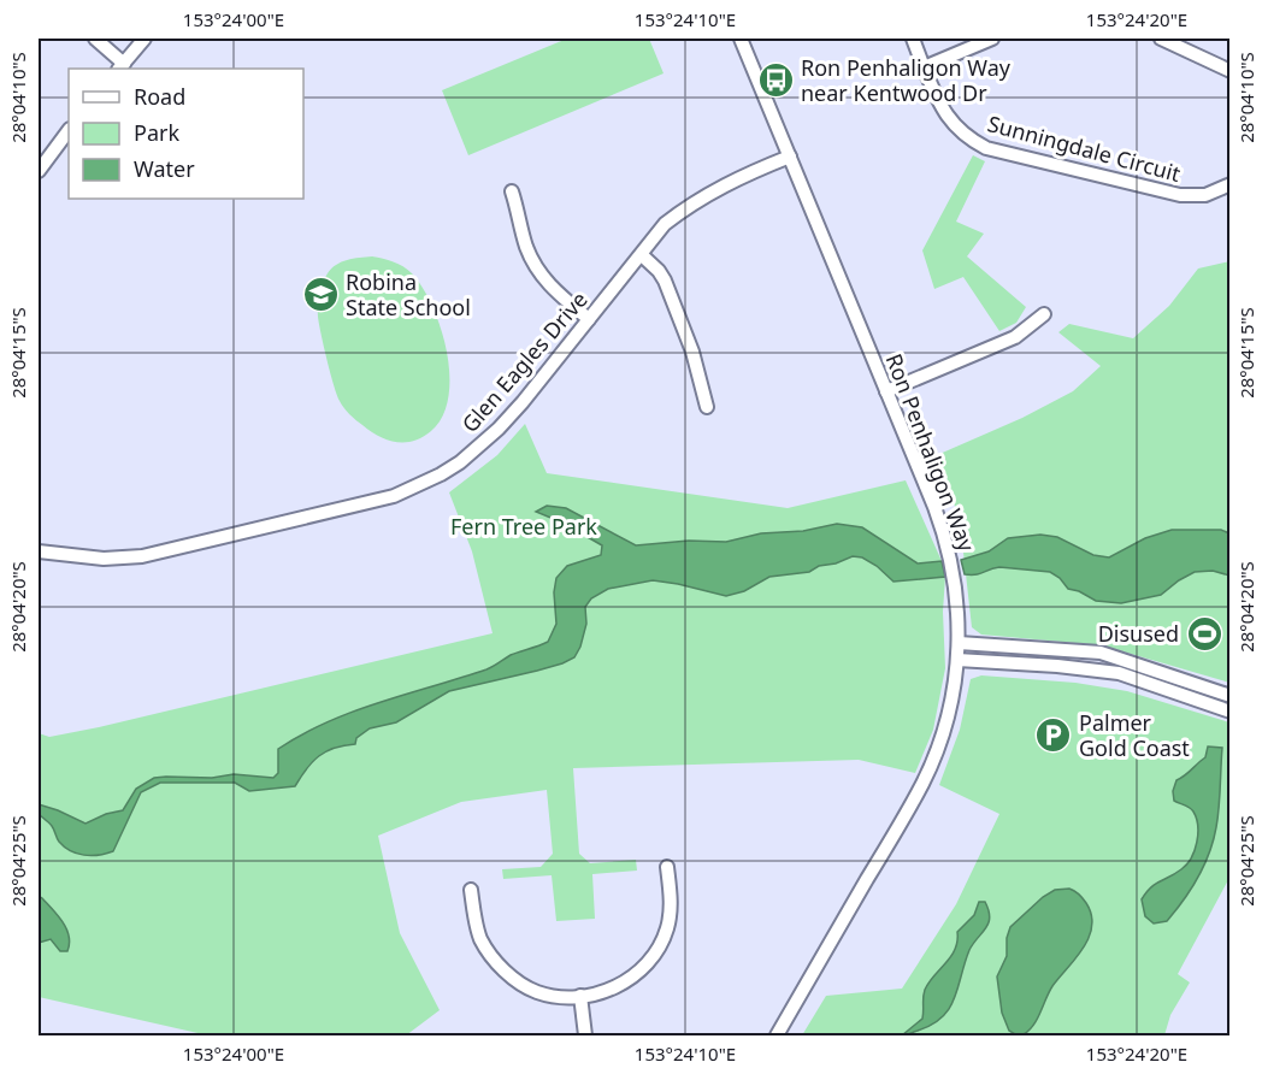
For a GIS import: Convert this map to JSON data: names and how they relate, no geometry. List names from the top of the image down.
{
  "streets": {
    "street": ["Sunningdale Circuit", "Glen Eagles Drive", "Ron Penhaligon Way"]
  },
  "crossings": [
    ["Glen Eagles Drive", "Ron Penhaligon Way"]
  ],
  "parks": ["Fern Tree Park"],
  "places": {
    "bus stop": ["Ron Penhaligon Way near Kentwood Dr"],
    "school or university": ["Robina State School"],
    "sports": ["Disused"],
    "parking": ["Palmer Gold Coast"]
  },
  "legend": ["Road", "Park", "Water"],
  "coordinates": [
    "153°24'00\"E",
    "153°24'10\"E",
    "153°24'20\"E",
    "28°04'10\"S",
    "28°04'15\"S",
    "28°04'20\"S",
    "28°04'25\"S"
  ]
}
